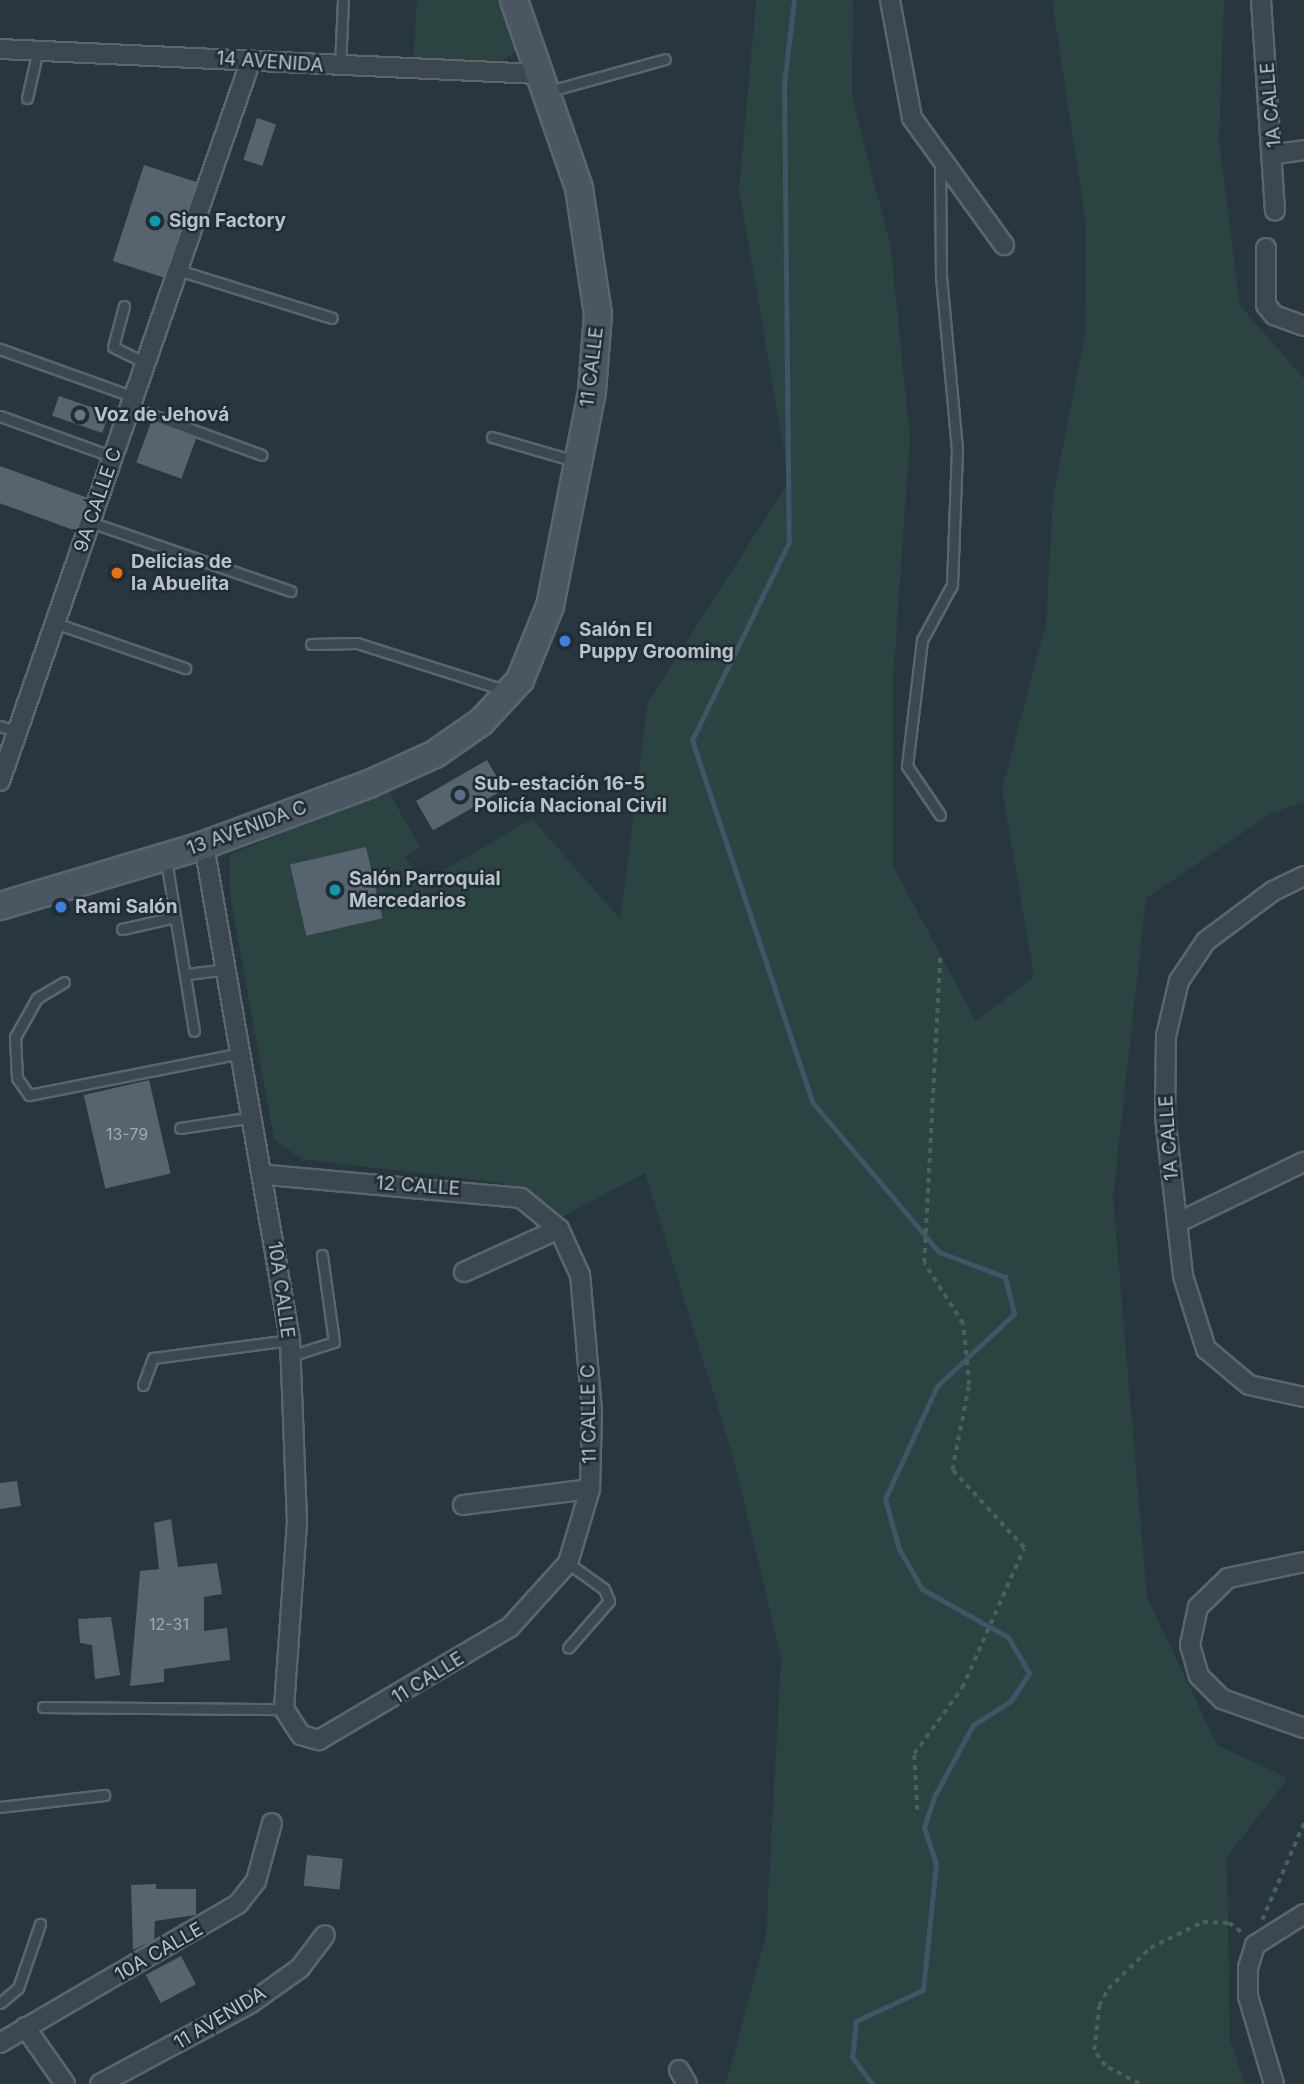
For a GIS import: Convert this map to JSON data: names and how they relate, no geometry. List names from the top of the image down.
{
  "streets": {
    "street": [
      "14 AVENIDA",
      "1A CALLE",
      "11 CALLE",
      "9A CALLE C",
      "13 AVENIDA C",
      "12 CALLE",
      "10A CALLE",
      "11 CALLE C",
      "11 AVENIDA"
    ]
  },
  "crossings": [
    ["14 AVENIDA", "11 CALLE"],
    ["14 AVENIDA", "9A CALLE C"],
    ["11 CALLE", "13 AVENIDA C"],
    ["11 CALLE", "10A CALLE"],
    ["11 CALLE", "11 CALLE C"],
    ["13 AVENIDA C", "10A CALLE"],
    ["12 CALLE", "10A CALLE"],
    ["12 CALLE", "11 CALLE C"]
  ],
  "places": [
    "Sign Factory",
    "Voz de Jehová",
    "Delicias de la Abuelita",
    "Salón El Puppy Grooming",
    "Sub-estación 16-5 Policía Nacional Civil",
    "Salón Parroquial Mercedarios",
    "Rami Salón"
  ],
  "house_numbers": ["13-79", "12-31"]
}
